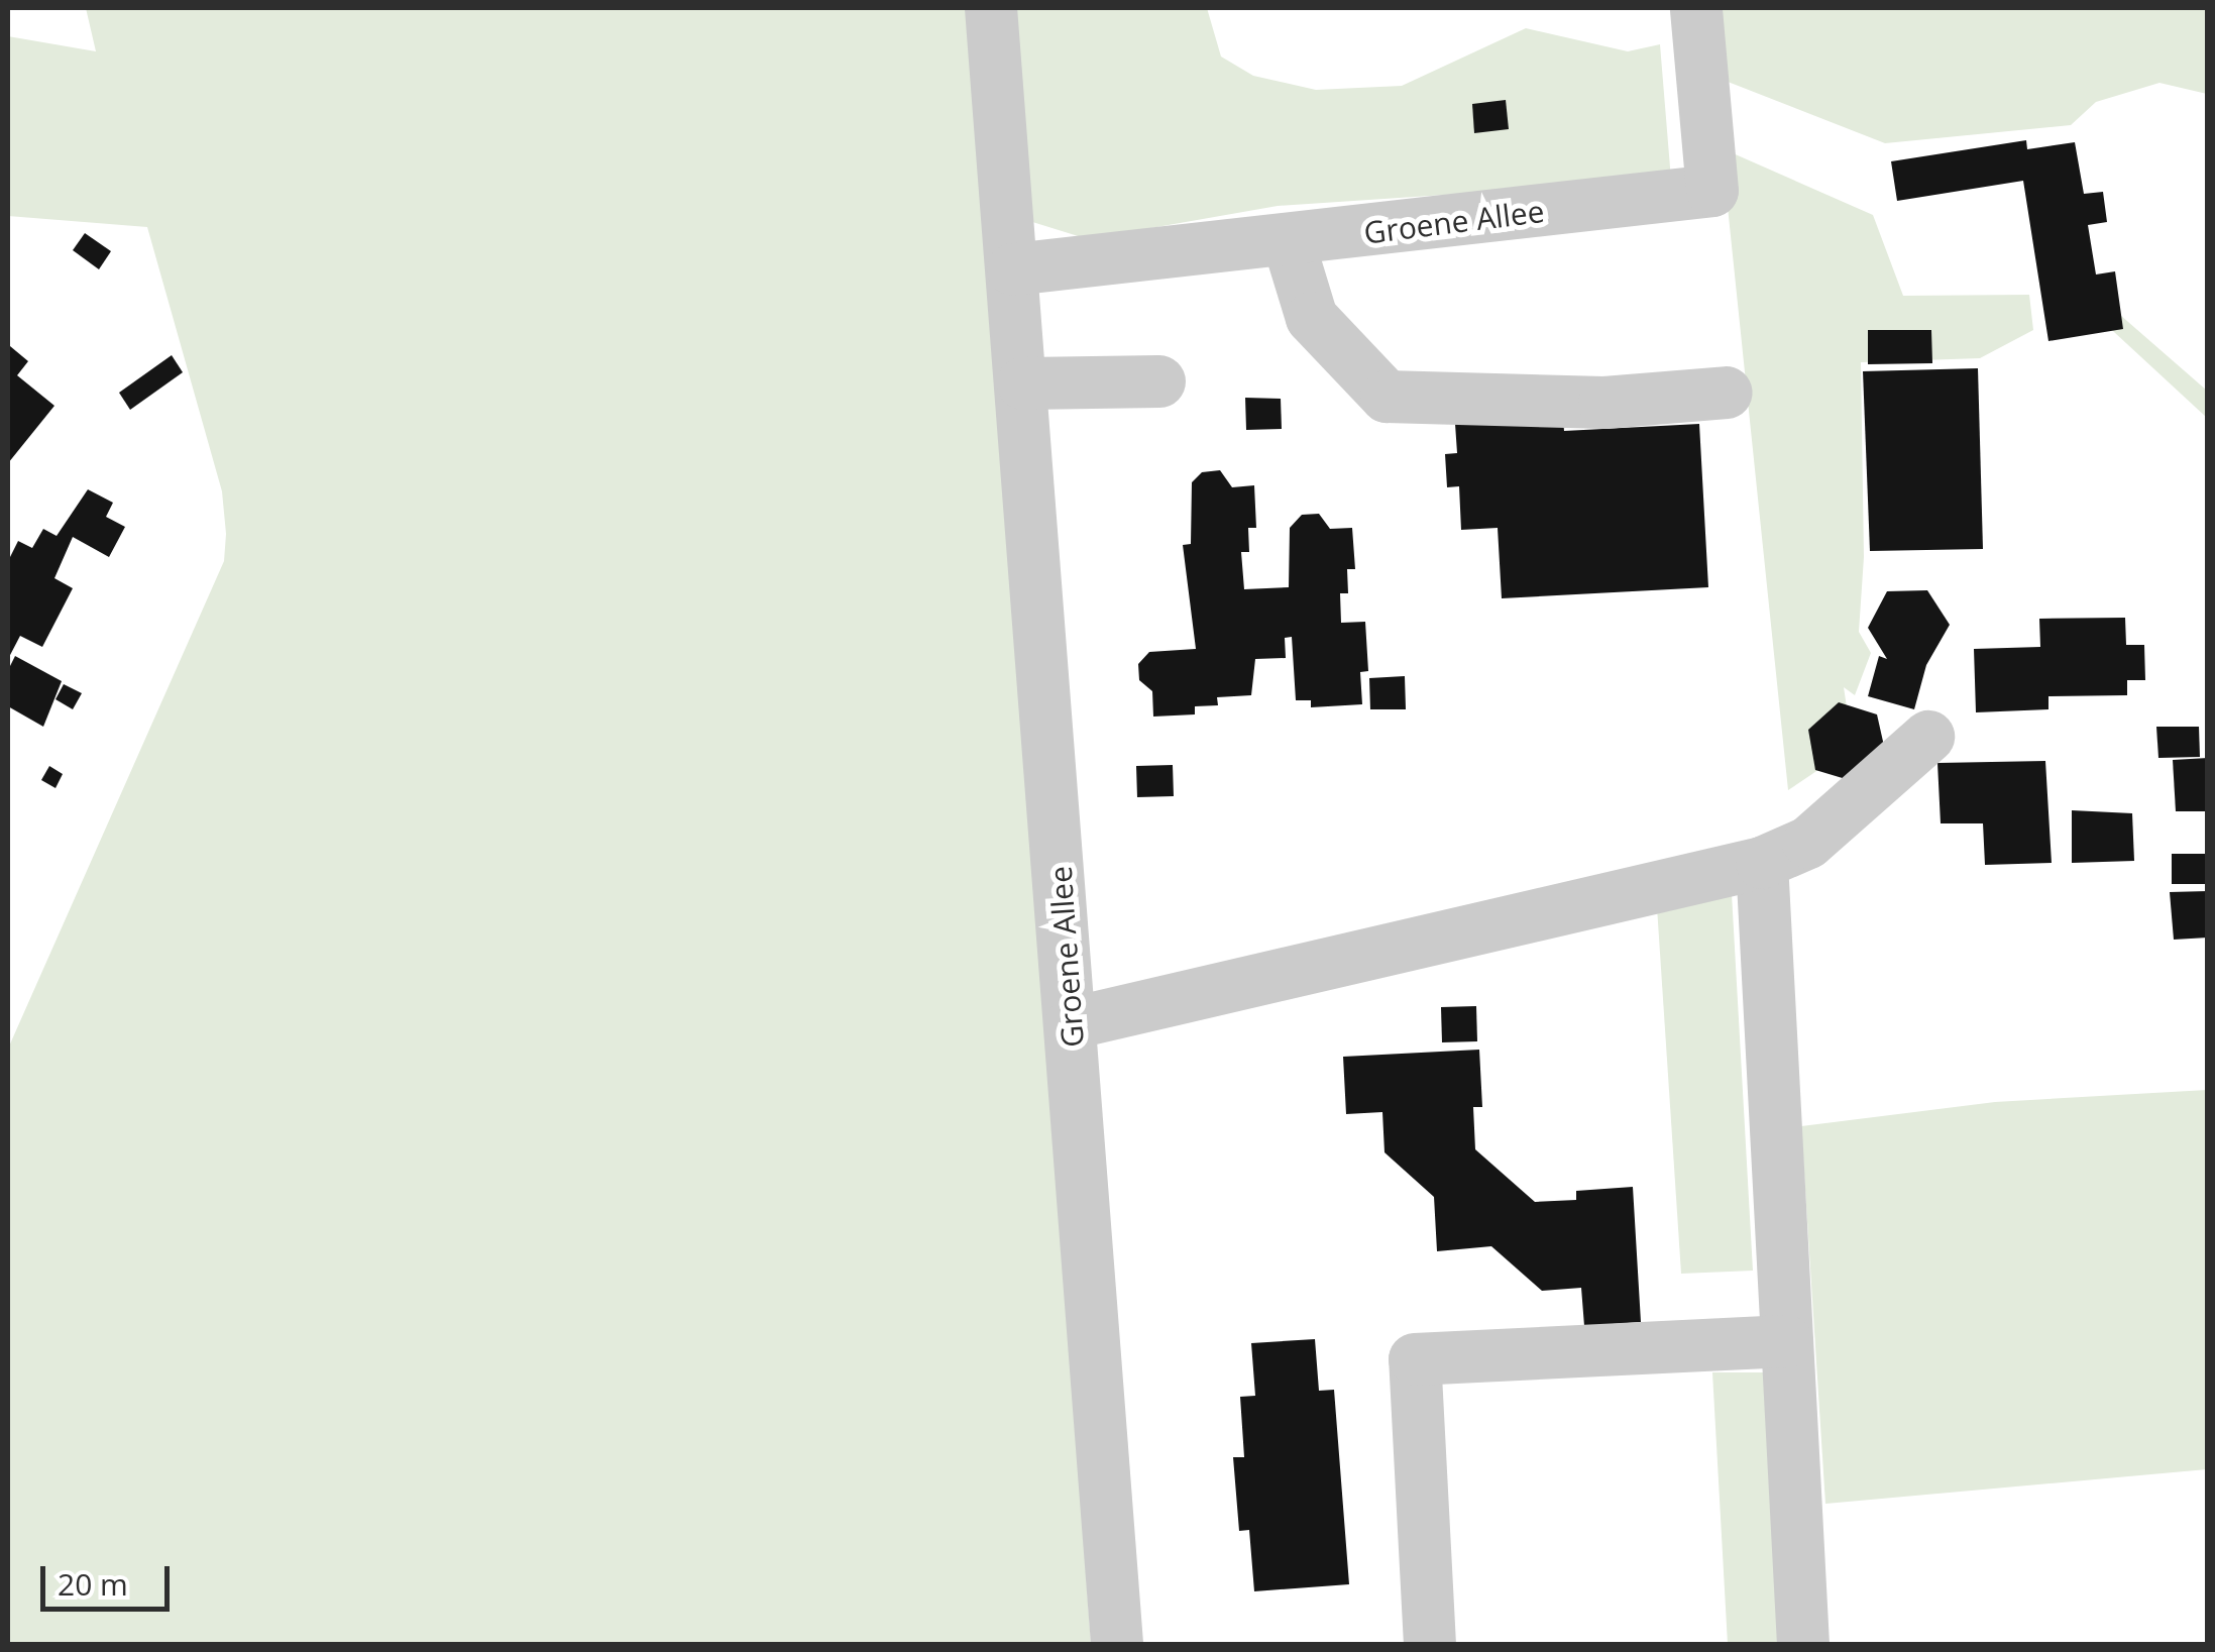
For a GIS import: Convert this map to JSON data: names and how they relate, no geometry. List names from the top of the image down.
{
  "streets": {
    "street": ["Groene Allee"]
  },
  "scale_bar": "20 m"
}
